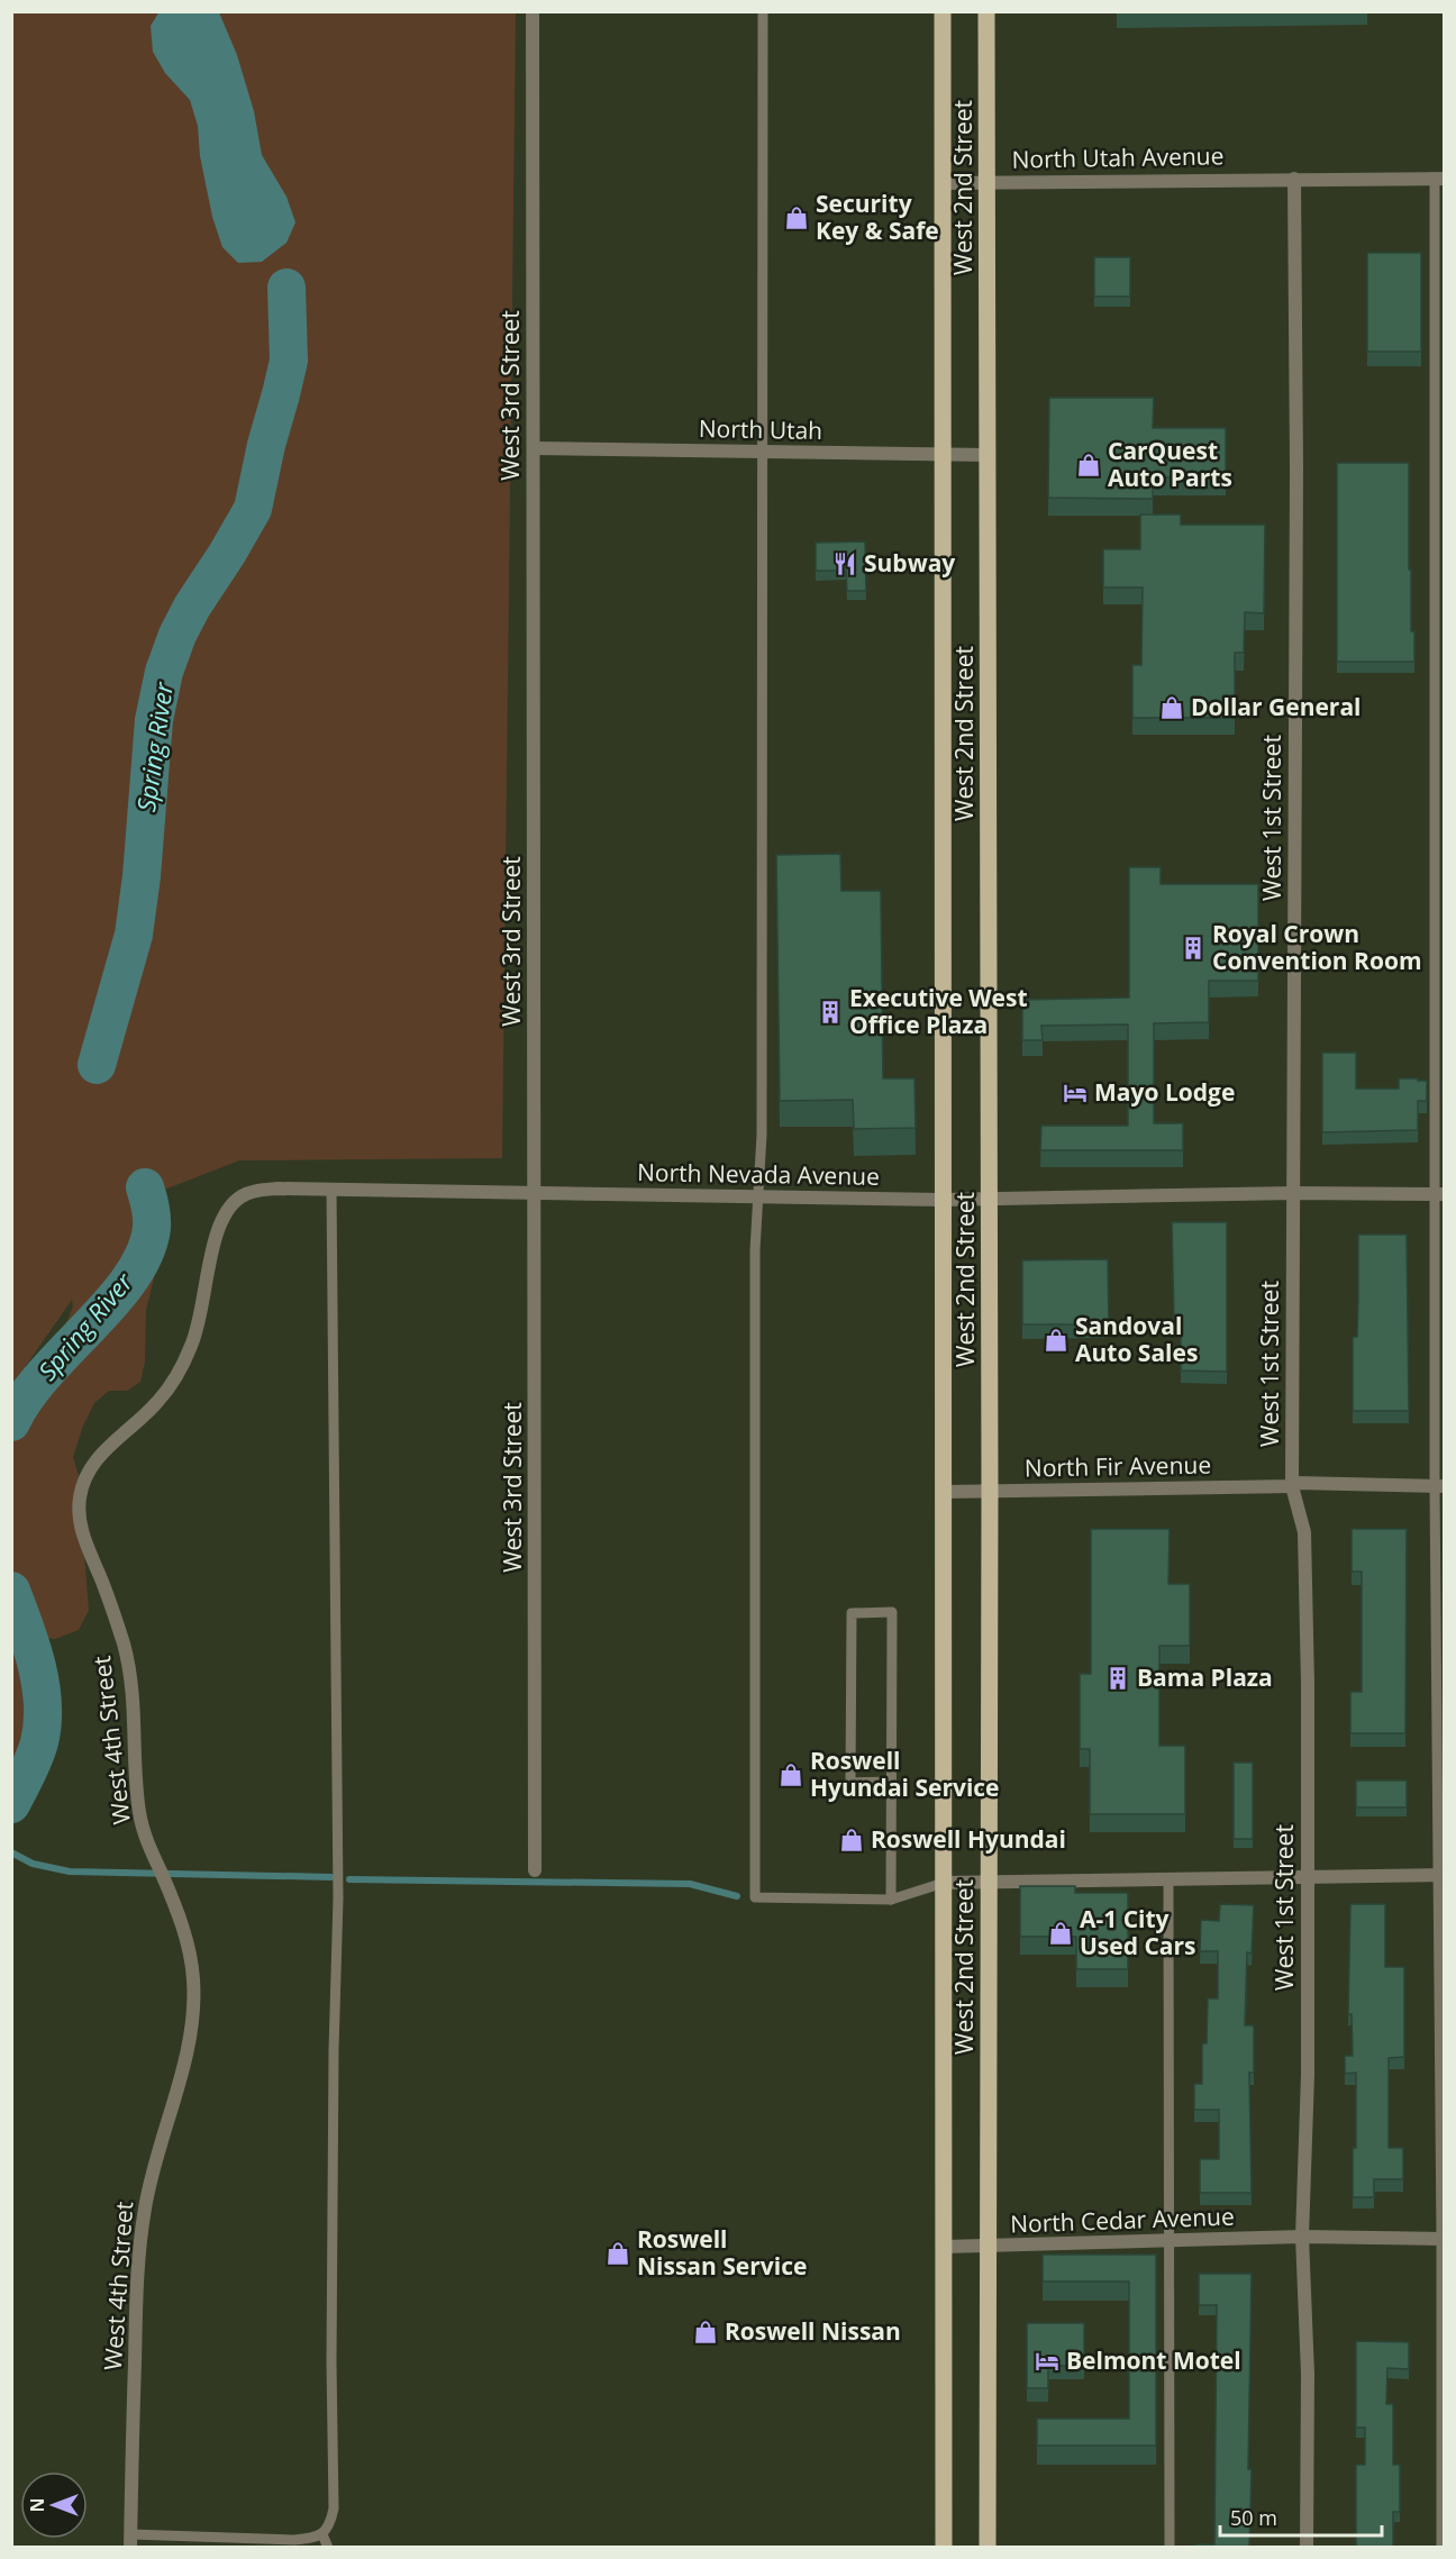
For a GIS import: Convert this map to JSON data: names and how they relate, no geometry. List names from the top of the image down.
{
  "streets": {
    "main road": ["West 2nd Street"],
    "street": [
      "North Utah Avenue",
      "West 3rd Street",
      "North Utah",
      "West 1st Street",
      "North Nevada Avenue",
      "North Fir Avenue",
      "West 4th Street",
      "North Cedar Avenue"
    ]
  },
  "crossings": [
    ["North Utah Avenue", "West 2nd Street"],
    ["North Utah Avenue", "West 1st Street"],
    ["West 2nd Street", "North Utah"],
    ["West 2nd Street", "North Nevada Avenue"],
    ["West 2nd Street", "North Fir Avenue"],
    ["West 2nd Street", "North Cedar Avenue"],
    ["West 3rd Street", "North Utah"],
    ["West 3rd Street", "North Nevada Avenue"],
    ["West 1st Street", "North Nevada Avenue"],
    ["West 1st Street", "North Fir Avenue"],
    ["West 1st Street", "North Cedar Avenue"],
    ["North Nevada Avenue", "West 4th Street"]
  ],
  "water": ["Spring River"],
  "places": {
    "shop": [
      "Security Key & Safe",
      "CarQuest Auto Parts",
      "Dollar General",
      "Sandoval Auto Sales",
      "Roswell Hyundai Service",
      "Roswell Hyundai",
      "A-1 City Used Cars",
      "Roswell Nissan Service",
      "Roswell Nissan"
    ],
    "restaurant": ["Subway"],
    "building": ["Royal Crown Convention Room", "Executive West Office Plaza", "Bama Plaza"],
    "hotel": ["Mayo Lodge", "Belmont Motel"]
  },
  "scale_bar": "50 m",
  "north": "left"
}
